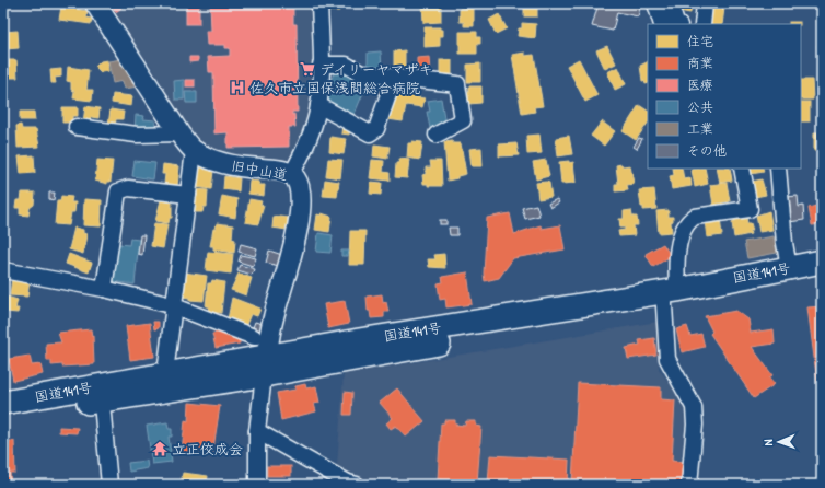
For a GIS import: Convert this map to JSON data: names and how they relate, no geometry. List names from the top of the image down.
{
  "streets": {
    "highway": ["国道141号"],
    "main road": ["旧中山道"]
  },
  "crossings": [
    ["旧中山道", "国道141号"]
  ],
  "places": {
    "supermarket": ["デイリーヤマザキ"],
    "hospital": ["佐久市立国保浅間総合病院"],
    "temple": ["立正佼成会"]
  },
  "legend": [
    "住宅",
    "商業",
    "医療",
    "公共",
    "工業",
    "その他"
  ],
  "north": "left"
}
